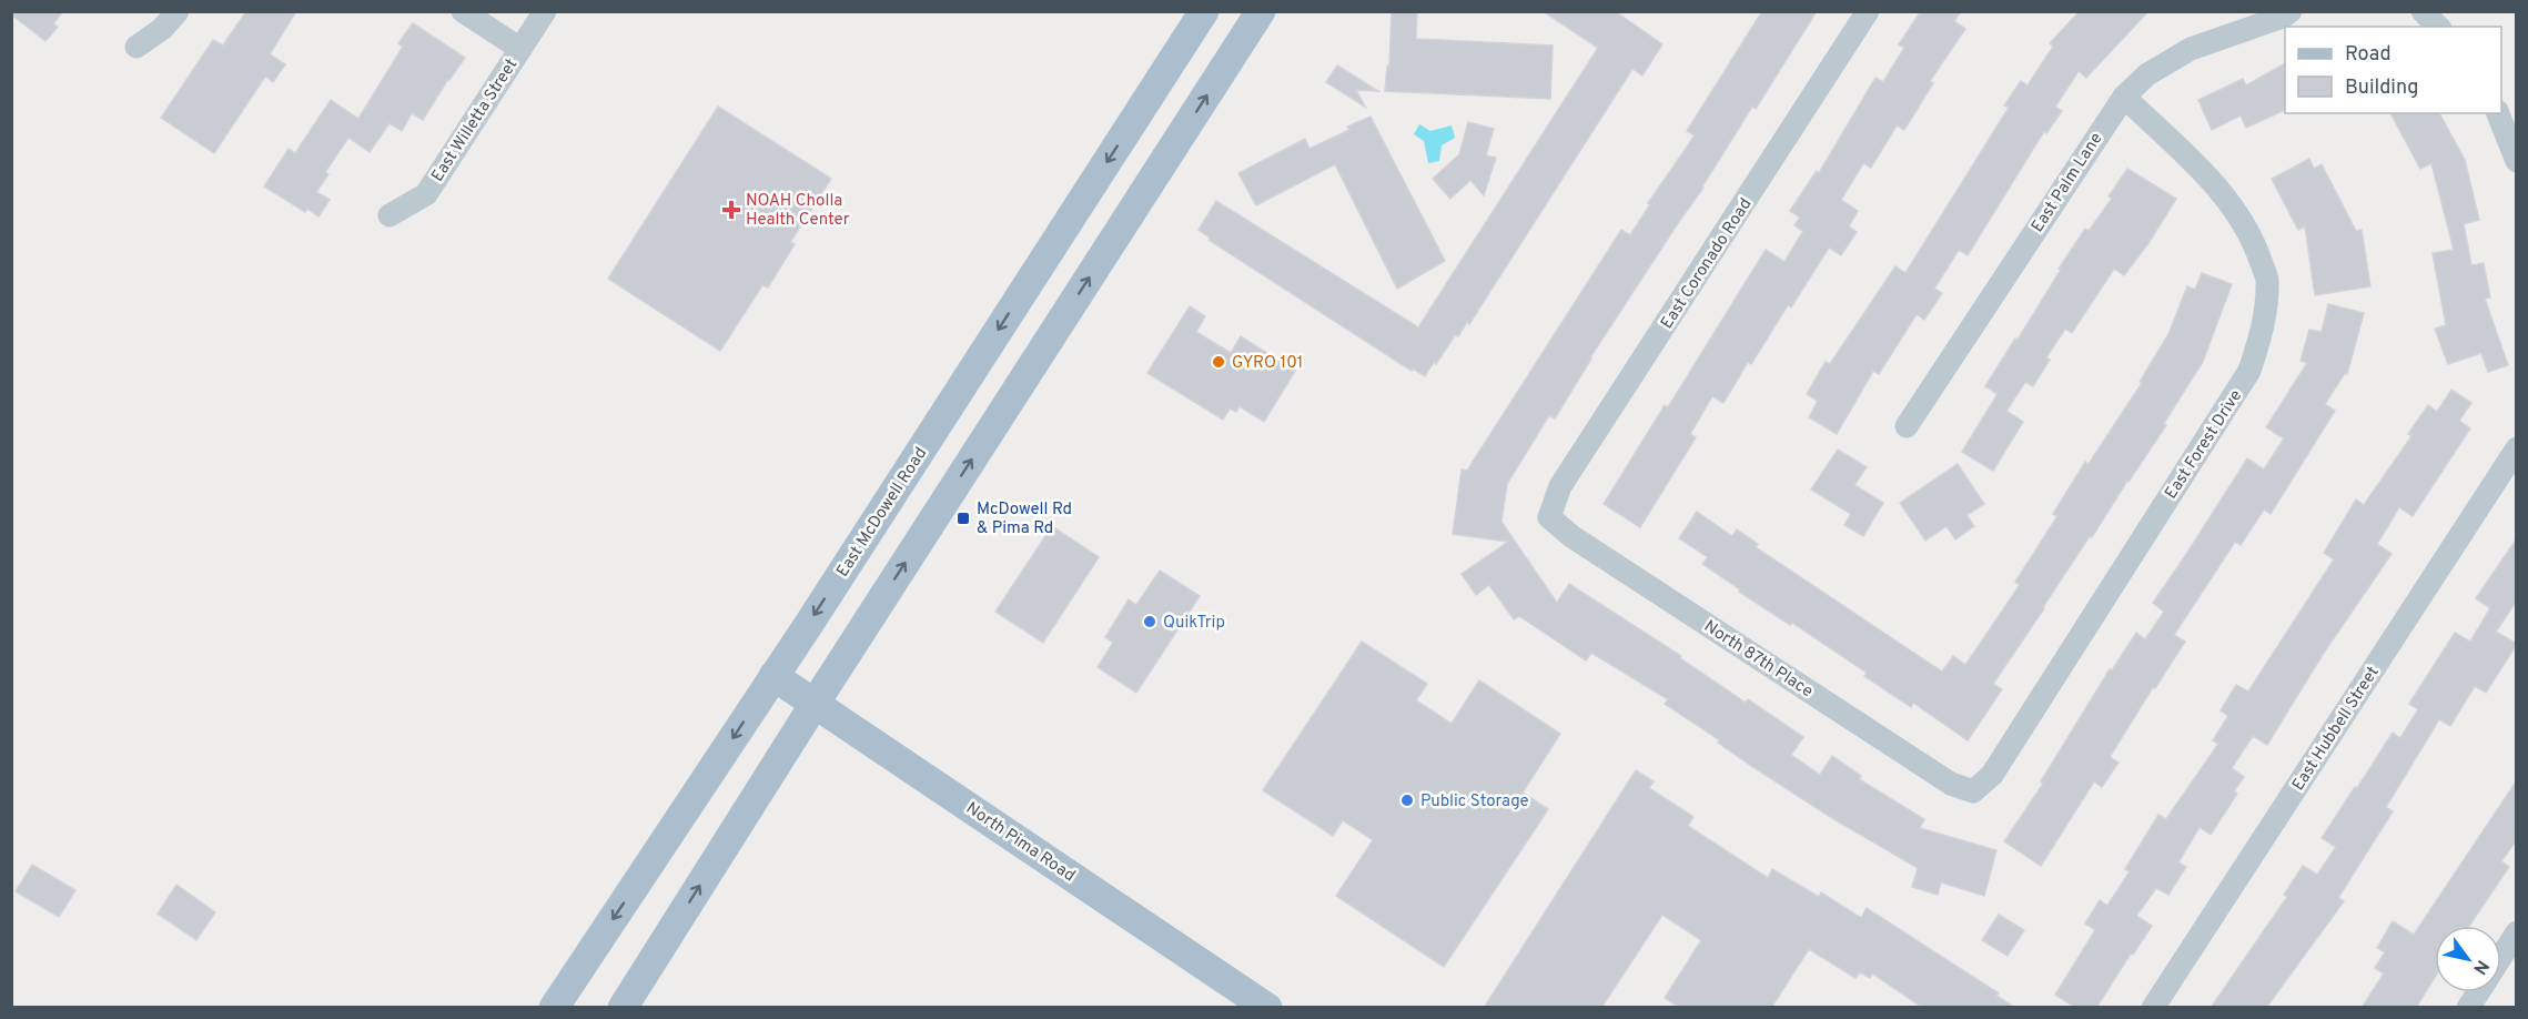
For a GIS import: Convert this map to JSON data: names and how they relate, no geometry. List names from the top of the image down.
{
  "streets": {
    "main road": ["East McDowell Road", "North Pima Road"],
    "street": [
      "East Willetta Street",
      "East Palm Lane",
      "East Coronado Road",
      "East Forest Drive",
      "North 87th Place",
      "East Hubbell Street"
    ]
  },
  "crossings": [
    ["East Palm Lane", "East Forest Drive"],
    ["East Coronado Road", "North 87th Place"],
    ["East Forest Drive", "North 87th Place"],
    ["East McDowell Road", "North Pima Road"]
  ],
  "places": {
    "health": ["NOAH Cholla Health Center"],
    "other": ["GYRO 101", "QuikTrip", "Public Storage"],
    "transit": ["McDowell Rd & Pima Rd"]
  },
  "legend": ["Road", "Building"],
  "north": "bottom right"
}
